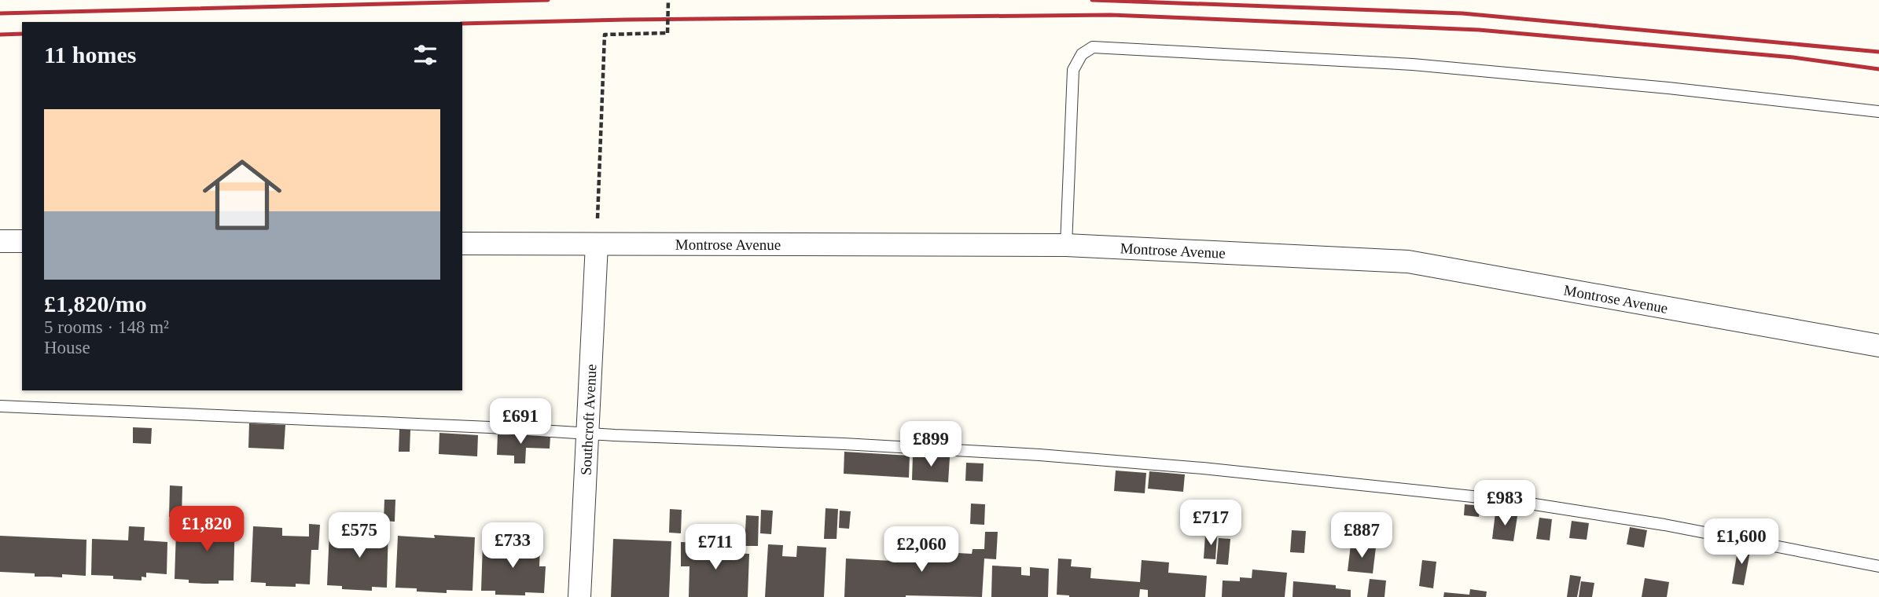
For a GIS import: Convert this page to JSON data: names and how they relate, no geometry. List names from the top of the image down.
{
  "streets": {
    "street": ["Montrose Avenue", "Southcroft Avenue"]
  },
  "crossings": [
    ["Montrose Avenue", "Southcroft Avenue"]
  ],
  "page": {
    "heading": "11 homes",
    "list": [
      {
        "name": "£1,820/mo",
        "note": "5 rooms · 148 m² · House"
      }
    ],
    "price": [
      "£691",
      "£899",
      "£983",
      "£717",
      "£1,820",
      "£575",
      "£887",
      "£1,600",
      "£733",
      "£711",
      "£2,060"
    ]
  }
}
